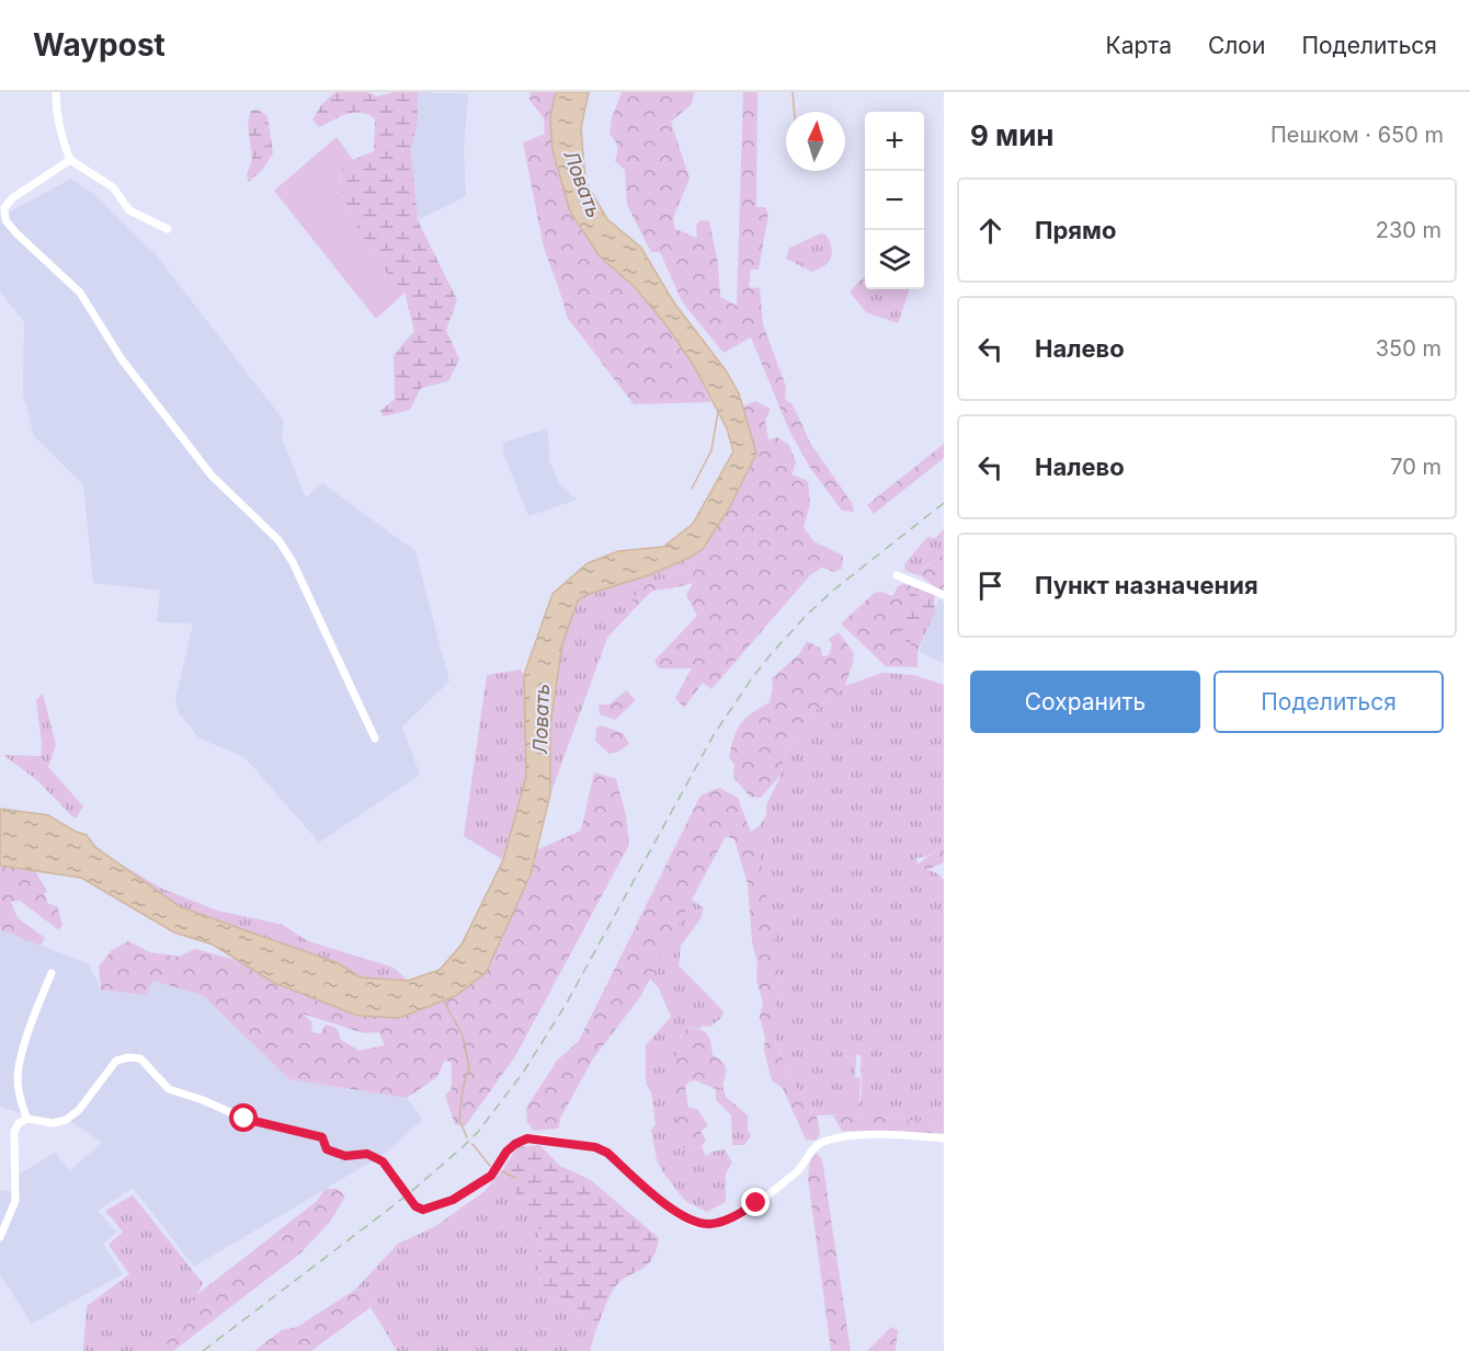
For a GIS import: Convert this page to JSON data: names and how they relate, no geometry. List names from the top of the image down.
{
  "water": ["Ловать"],
  "north": "top",
  "page": {
    "header": "Waypost",
    "nav": ["Карта", "Слои", "Поделиться"],
    "heading": ["9 мин", "Пешком · 650 m"],
    "map_buttons": ["+", "−"],
    "list": [
      ["Прямо", "230 m"],
      ["Налево", "350 m"],
      ["Налево", "70 m"],
      "Пункт назначения"
    ],
    "buttons": ["Сохранить", "Поделиться"]
  }
}
